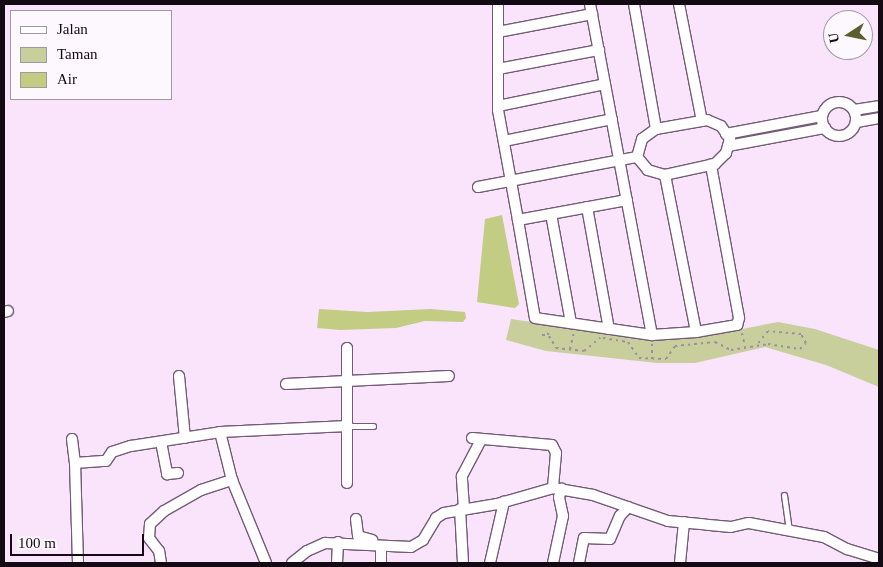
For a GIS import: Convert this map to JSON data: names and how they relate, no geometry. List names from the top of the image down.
{
  "legend": ["Jalan", "Taman", "Air"],
  "scale_bar": "100 m",
  "north": "left"
}
